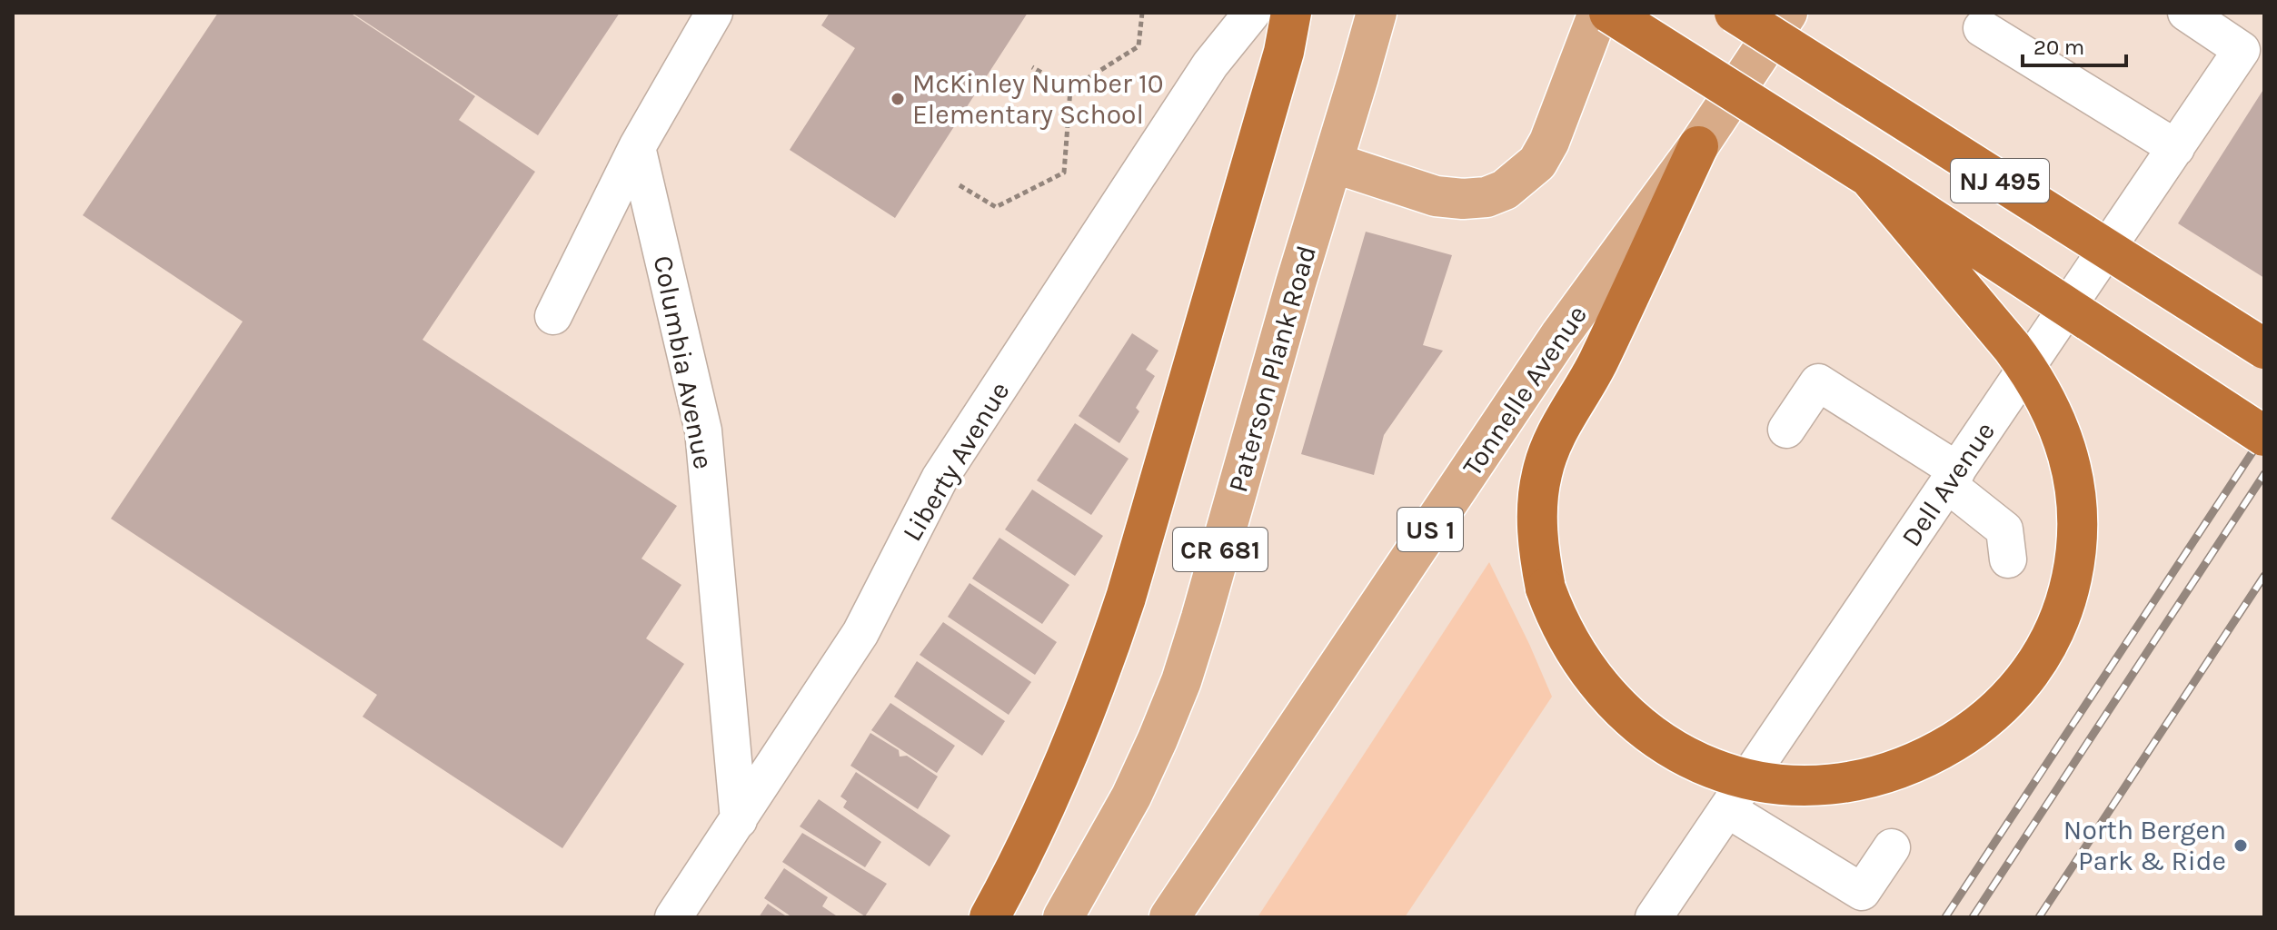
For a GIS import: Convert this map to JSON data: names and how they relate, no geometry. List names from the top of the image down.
{
  "streets": {
    "highway": ["NJ 495"],
    "main road": [
      "Paterson Plank Road",
      "Tonnelle Avenue",
      "US 1",
      "CR 681"
    ],
    "street": ["Columbia Avenue", "Liberty Avenue", "Dell Avenue"]
  },
  "crossings": [
    ["Columbia Avenue", "Liberty Avenue"]
  ],
  "places": ["McKinley Number 10 Elementary School", "North Bergen Park & Ride"],
  "scale_bar": "20 m"
}
